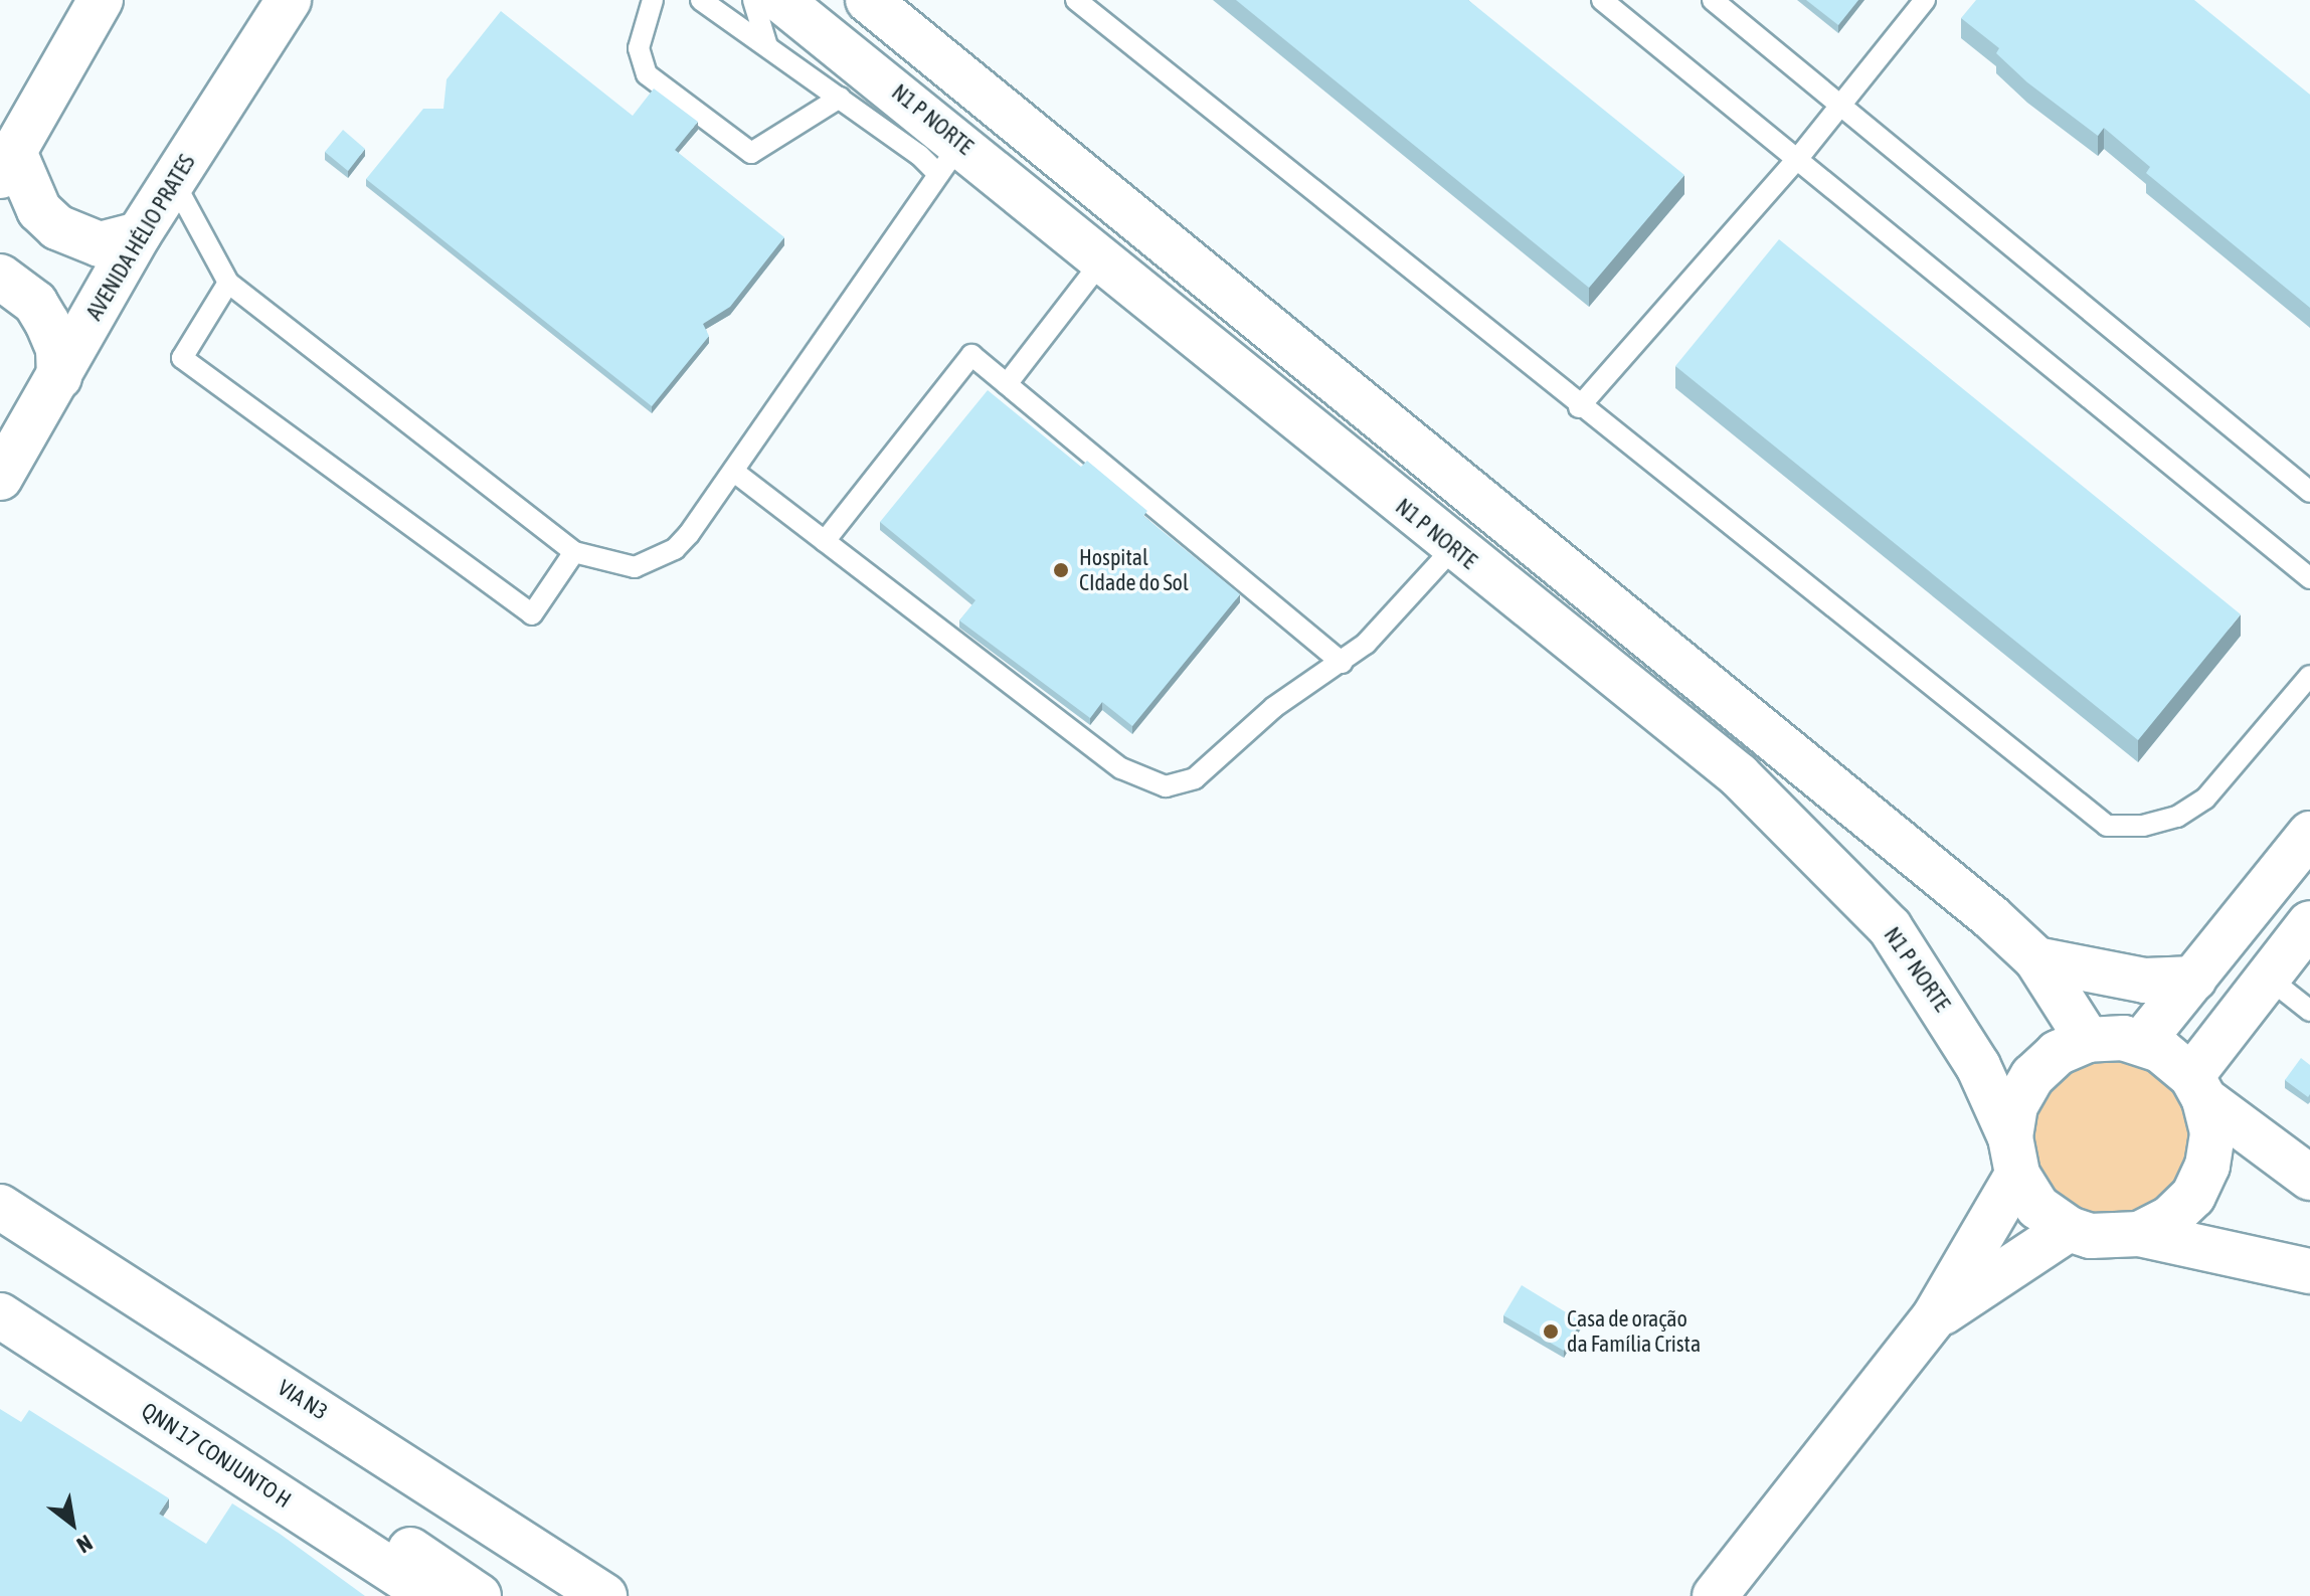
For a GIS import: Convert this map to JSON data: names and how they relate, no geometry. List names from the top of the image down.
{
  "streets": {
    "main road": [
      "N1 P NORTE",
      "AVENIDA HÉLIO PRATES",
      "VIA N3",
      "QNN 17 CONJUNTO H"
    ]
  },
  "places": ["Hospital CIdade do Sol", "Casa de oração da Família Crista"],
  "north": "bottom right"
}
